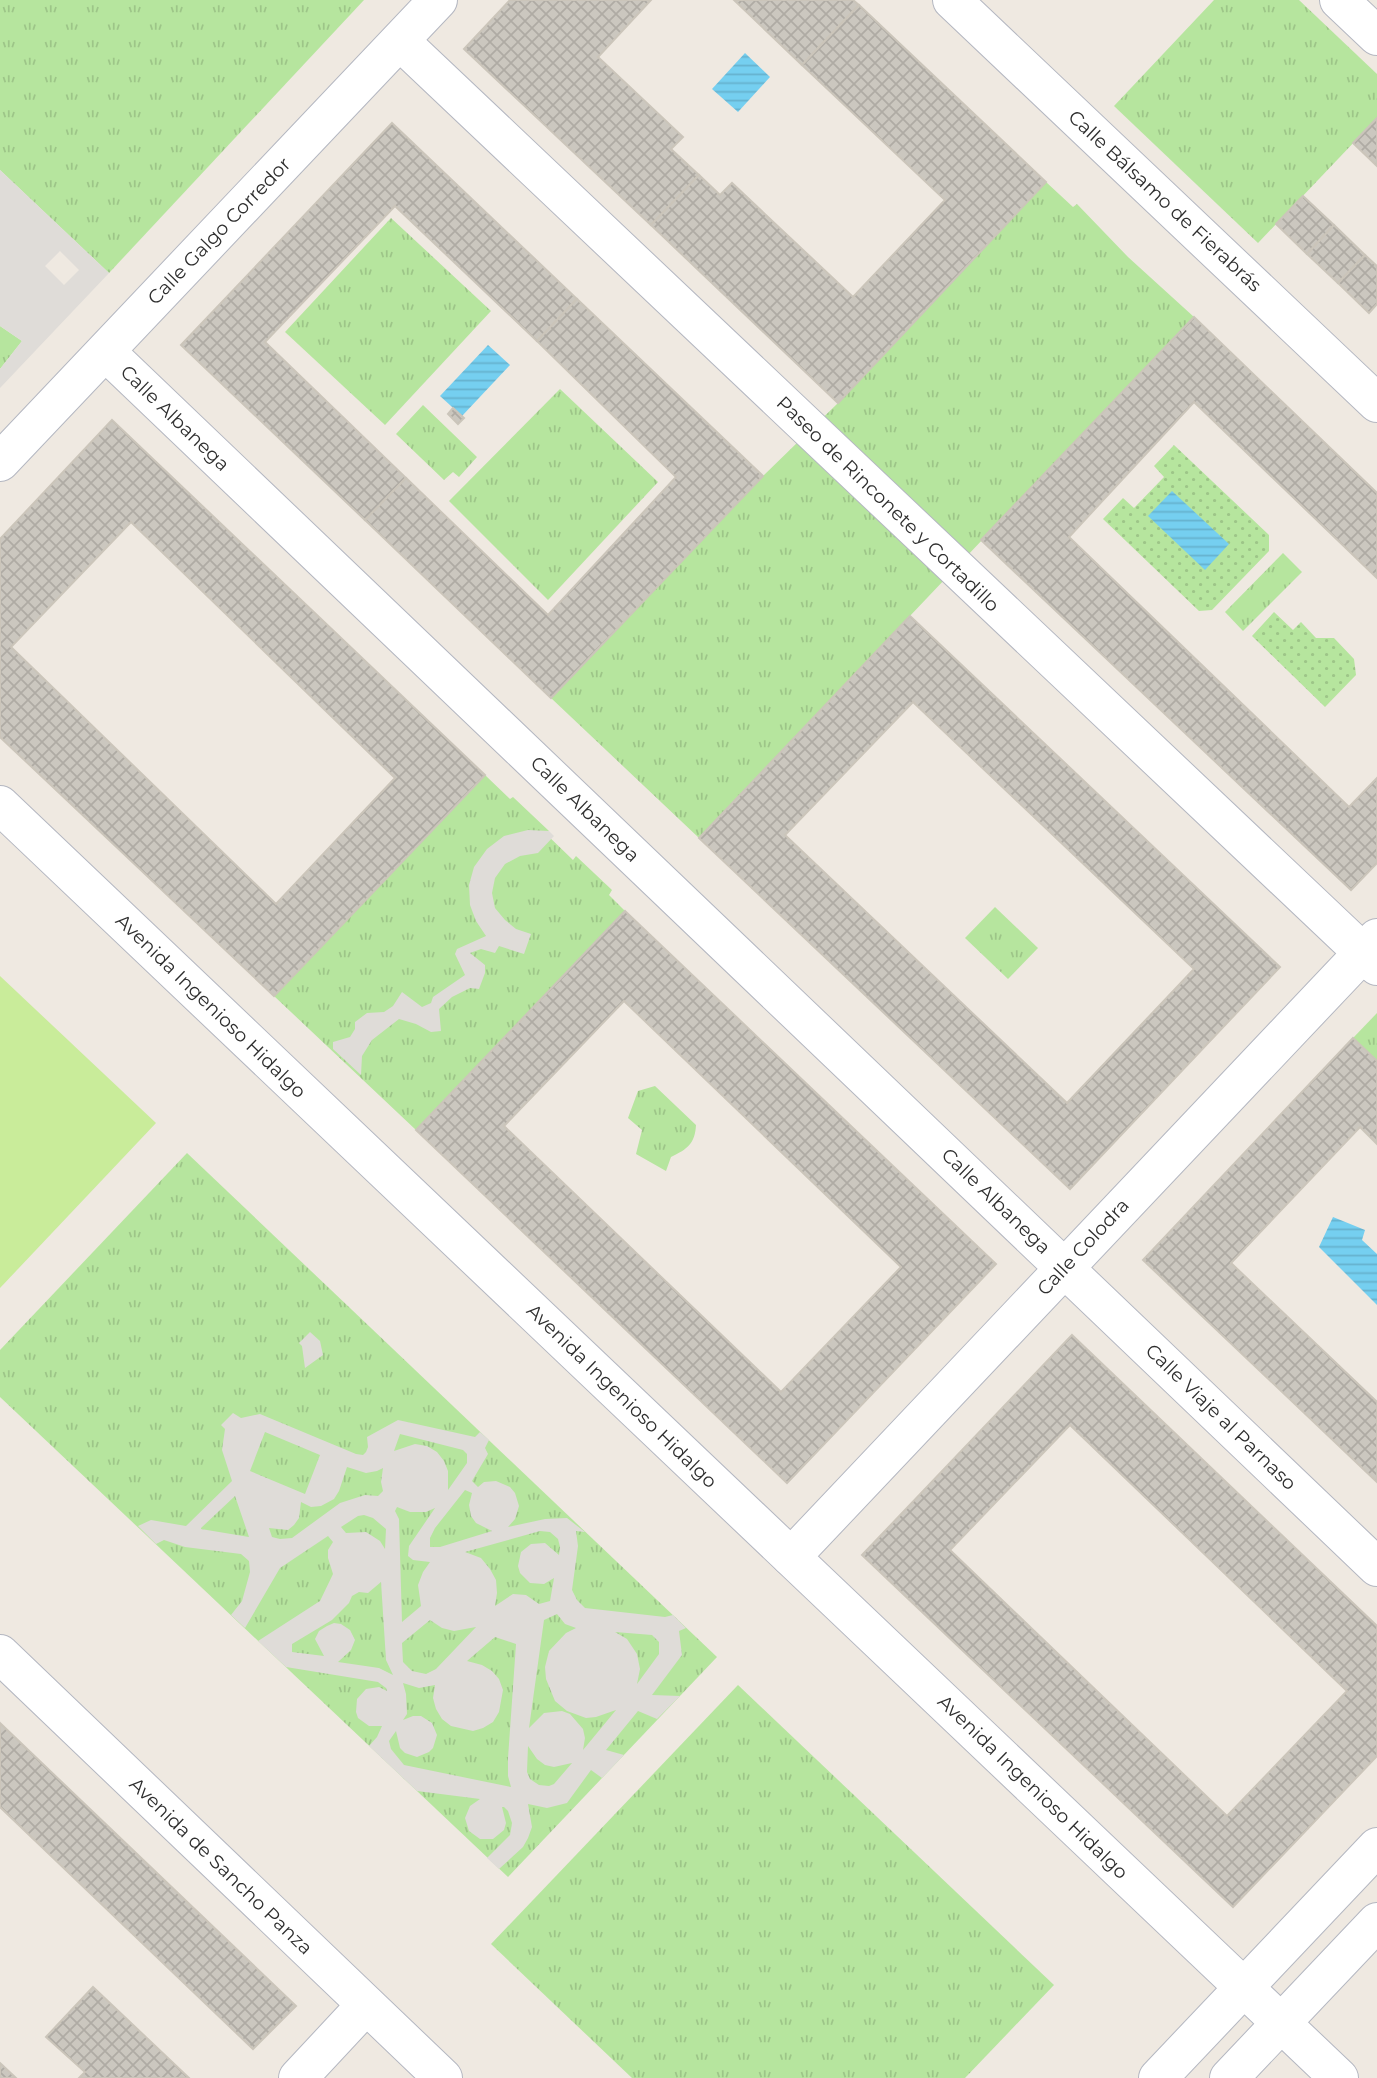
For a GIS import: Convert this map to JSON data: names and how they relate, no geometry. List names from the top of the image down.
{
  "streets": {
    "street": [
      "Calle Bálsamo de Fierabrás",
      "Calle Galgo Corredor",
      "Calle Albanega",
      "Paseo de Rinconete y Cortadillo",
      "Avenida Ingenioso Hidalgo",
      "Calle Colodra",
      "Calle Viaje al Parnaso",
      "Avenida de Sancho Panza"
    ]
  },
  "crossings": [
    ["Calle Galgo Corredor", "Calle Albanega"],
    ["Calle Galgo Corredor", "Paseo de Rinconete y Cortadillo"],
    ["Calle Albanega", "Calle Colodra"],
    ["Calle Albanega", "Calle Viaje al Parnaso"],
    ["Paseo de Rinconete y Cortadillo", "Calle Colodra"],
    ["Avenida Ingenioso Hidalgo", "Calle Colodra"],
    ["Calle Colodra", "Calle Viaje al Parnaso"]
  ]
}
